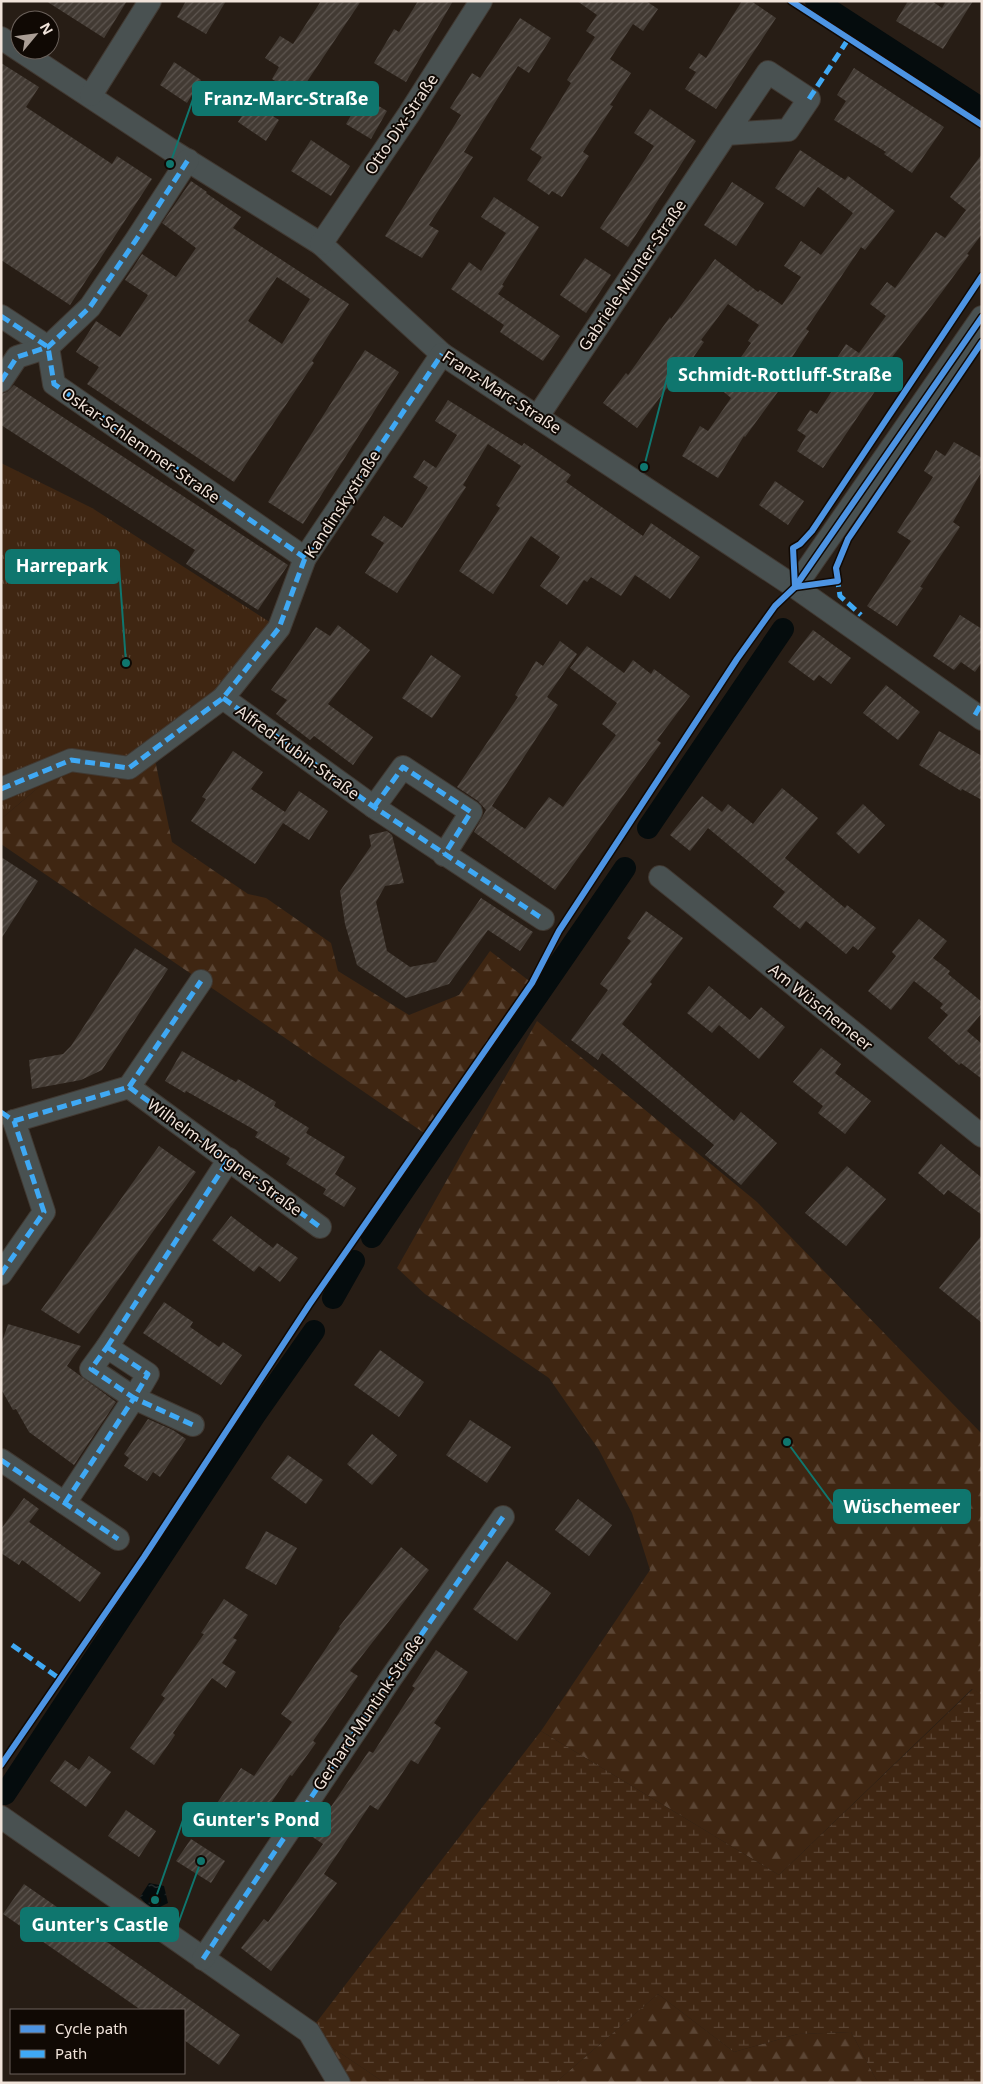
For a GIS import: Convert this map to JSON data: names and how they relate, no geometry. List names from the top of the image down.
{
  "streets": {
    "street": [
      "Otto-Dix-Straße",
      "Gabriele-Münter-Straße",
      "Franz-Marc-Straße",
      "Oskar-Schlemmer-Straße",
      "Kandinskystraße",
      "Alfred-Kubin-Straße",
      "Am Wüschemeer",
      "Wilhelm-Morgner-Straße",
      "Gerhard-Muntink-Straße"
    ]
  },
  "crossings": [
    ["Otto-Dix-Straße", "Franz-Marc-Straße"],
    ["Gabriele-Münter-Straße", "Franz-Marc-Straße"],
    ["Franz-Marc-Straße", "Kandinskystraße"],
    ["Oskar-Schlemmer-Straße", "Kandinskystraße"],
    ["Kandinskystraße", "Alfred-Kubin-Straße"]
  ],
  "places": [
    "Franz-Marc-Straße",
    "Schmidt-Rottluff-Straße",
    "Harrepark",
    "Wüschemeer",
    "Gunter's Castle",
    "Gunter's Pond"
  ],
  "legend": ["Cycle path", "Path"],
  "north": "top right"
}
